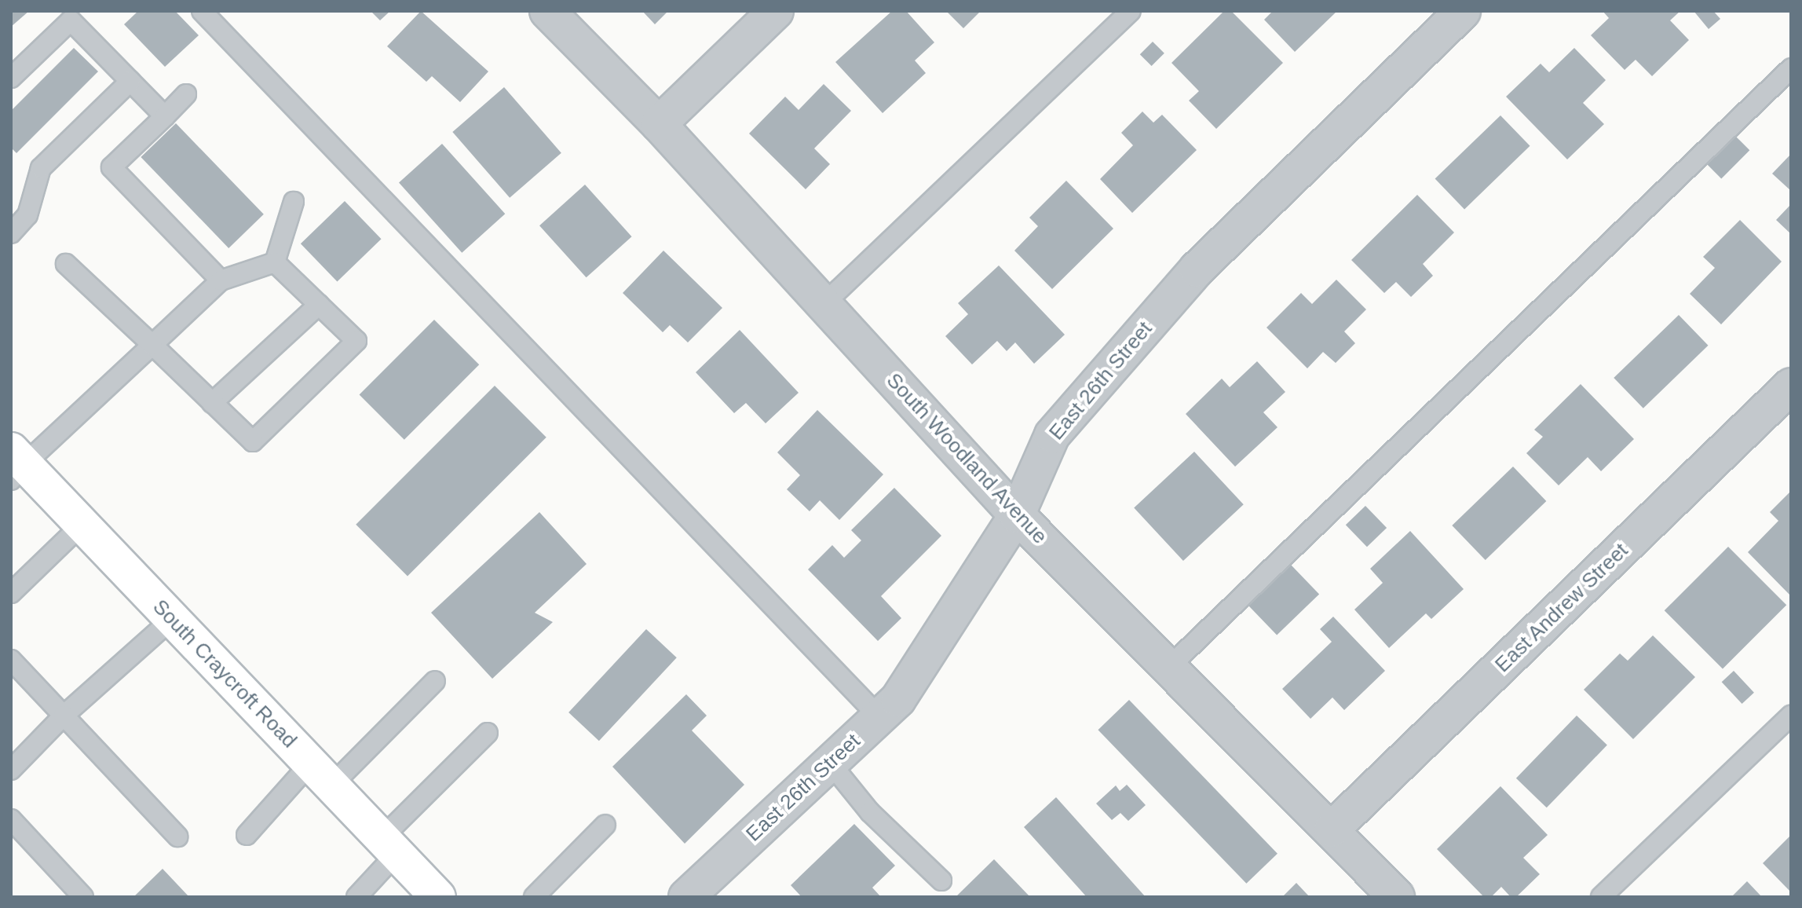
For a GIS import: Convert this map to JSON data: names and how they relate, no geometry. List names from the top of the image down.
{
  "streets": {
    "main road": ["South Craycroft Road"],
    "street": ["East 26th Street", "South Woodland Avenue", "East Andrew Street"]
  },
  "crossings": [
    ["East 26th Street", "South Woodland Avenue"],
    ["South Woodland Avenue", "East Andrew Street"]
  ]
}
